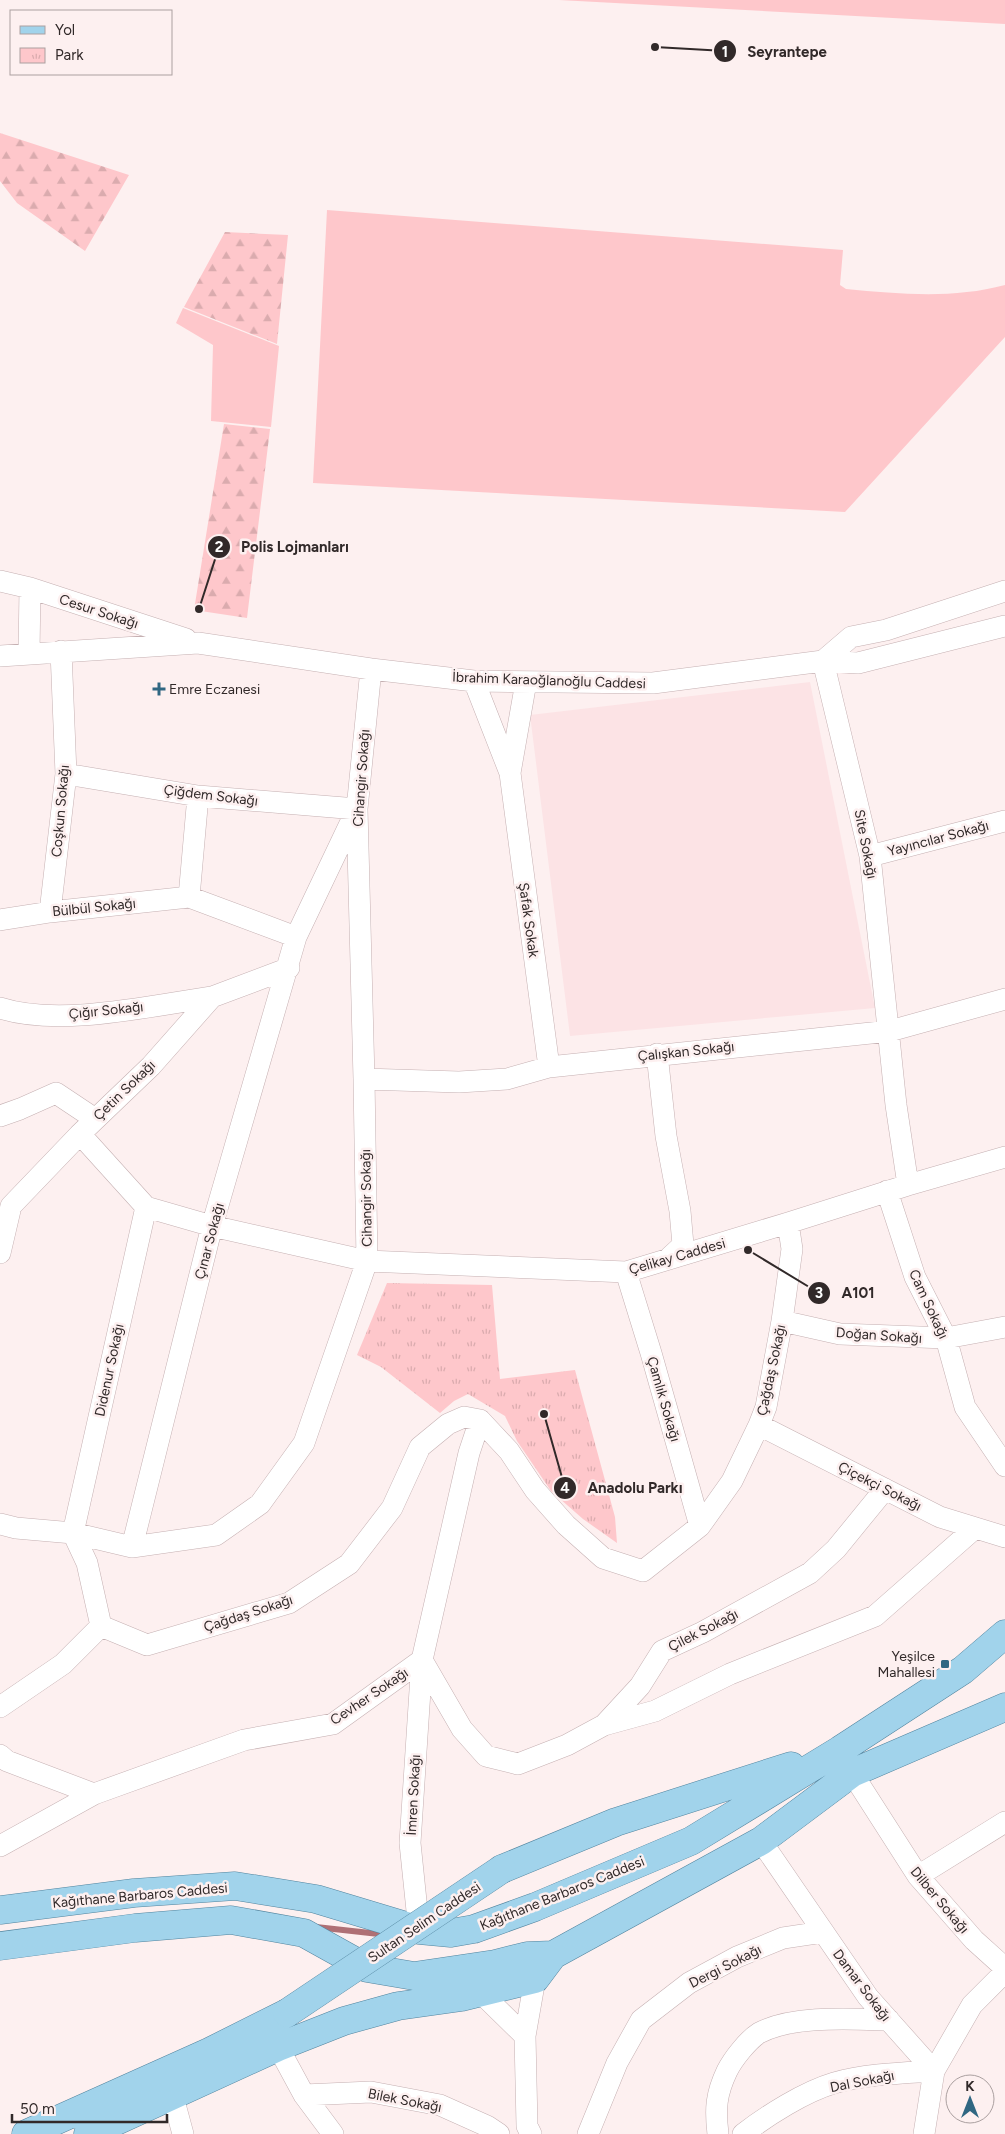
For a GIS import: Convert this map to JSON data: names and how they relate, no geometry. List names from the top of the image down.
{
  "streets": {
    "main road": ["Kağıthane Barbaros Caddesi", "Sultan Selim Caddesi"],
    "street": [
      "Cesur Sokağı",
      "İbrahim Karaoğlanoğlu Caddesi",
      "Cihangir Sokağı",
      "Çiğdem Sokağı",
      "Coşkun Sokağı",
      "Yayıncılar Sokağı",
      "Site Sokağı",
      "Bülbül Sokağı",
      "Şafak Sokak",
      "Çığır Sokağı",
      "Çalışkan Sokağı",
      "Çetin Sokağı",
      "Çınar Sokağı",
      "Çelikay Caddesi",
      "Cam Sokağı",
      "Doğan Sokağı",
      "Didenur Sokağı",
      "Çağdaş Sokağı",
      "Çamlık Sokağı",
      "Çiçekçi Sokağı",
      "Çilek Sokağı",
      "Cevher Sokağı",
      "İmren Sokağı",
      "Dilber Sokağı",
      "Dergi Sokağı",
      "Damar Sokağı",
      "Dal Sokağı",
      "Bilek Sokağı"
    ]
  },
  "crossings": [
    ["Cesur Sokağı", "İbrahim Karaoğlanoğlu Caddesi"],
    ["İbrahim Karaoğlanoğlu Caddesi", "Cihangir Sokağı"],
    ["İbrahim Karaoğlanoğlu Caddesi", "Coşkun Sokağı"],
    ["İbrahim Karaoğlanoğlu Caddesi", "Site Sokağı"],
    ["Cihangir Sokağı", "Çiğdem Sokağı"],
    ["Cihangir Sokağı", "Çalışkan Sokağı"],
    ["Cihangir Sokağı", "Çınar Sokağı"],
    ["Cihangir Sokağı", "Çelikay Caddesi"],
    ["Cihangir Sokağı", "Didenur Sokağı"],
    ["Çiğdem Sokağı", "Coşkun Sokağı"],
    ["Coşkun Sokağı", "Bülbül Sokağı"],
    ["Yayıncılar Sokağı", "Site Sokağı"],
    ["Site Sokağı", "Çalışkan Sokağı"],
    ["Bülbül Sokağı", "Çınar Sokağı"],
    ["Şafak Sokak", "Çalışkan Sokağı"],
    ["Çığır Sokağı", "Çetin Sokağı"],
    ["Çetin Sokağı", "Çınar Sokağı"],
    ["Çınar Sokağı", "Çelikay Caddesi"],
    ["Çelikay Caddesi", "Cam Sokağı"],
    ["Çelikay Caddesi", "Didenur Sokağı"],
    ["Çelikay Caddesi", "Çağdaş Sokağı"],
    ["Çelikay Caddesi", "Çamlık Sokağı"],
    ["Cam Sokağı", "Doğan Sokağı"],
    ["Doğan Sokağı", "Çağdaş Sokağı"],
    ["Çağdaş Sokağı", "Çamlık Sokağı"],
    ["Çağdaş Sokağı", "Çiçekçi Sokağı"],
    ["Çağdaş Sokağı", "Cevher Sokağı"],
    ["Çiçekçi Sokağı", "Çilek Sokağı"],
    ["Çilek Sokağı", "Cevher Sokağı"],
    ["Çilek Sokağı", "İmren Sokağı"],
    ["Cevher Sokağı", "İmren Sokağı"],
    ["İmren Sokağı", "Kağıthane Barbaros Caddesi"],
    ["Kağıthane Barbaros Caddesi", "Sultan Selim Caddesi"],
    ["Dergi Sokağı", "Damar Sokağı"],
    ["Damar Sokağı", "Dal Sokağı"]
  ],
  "places": {
    "other": [
      "Seyrantepe",
      "Polis Lojmanları",
      "A101",
      "Anadolu Parkı"
    ],
    "health": ["Emre Eczanesi"],
    "transit": ["Yeşilce Mahallesi"]
  },
  "legend": ["Yol", "Park"],
  "scale_bar": "50 m",
  "north": "top"
}
